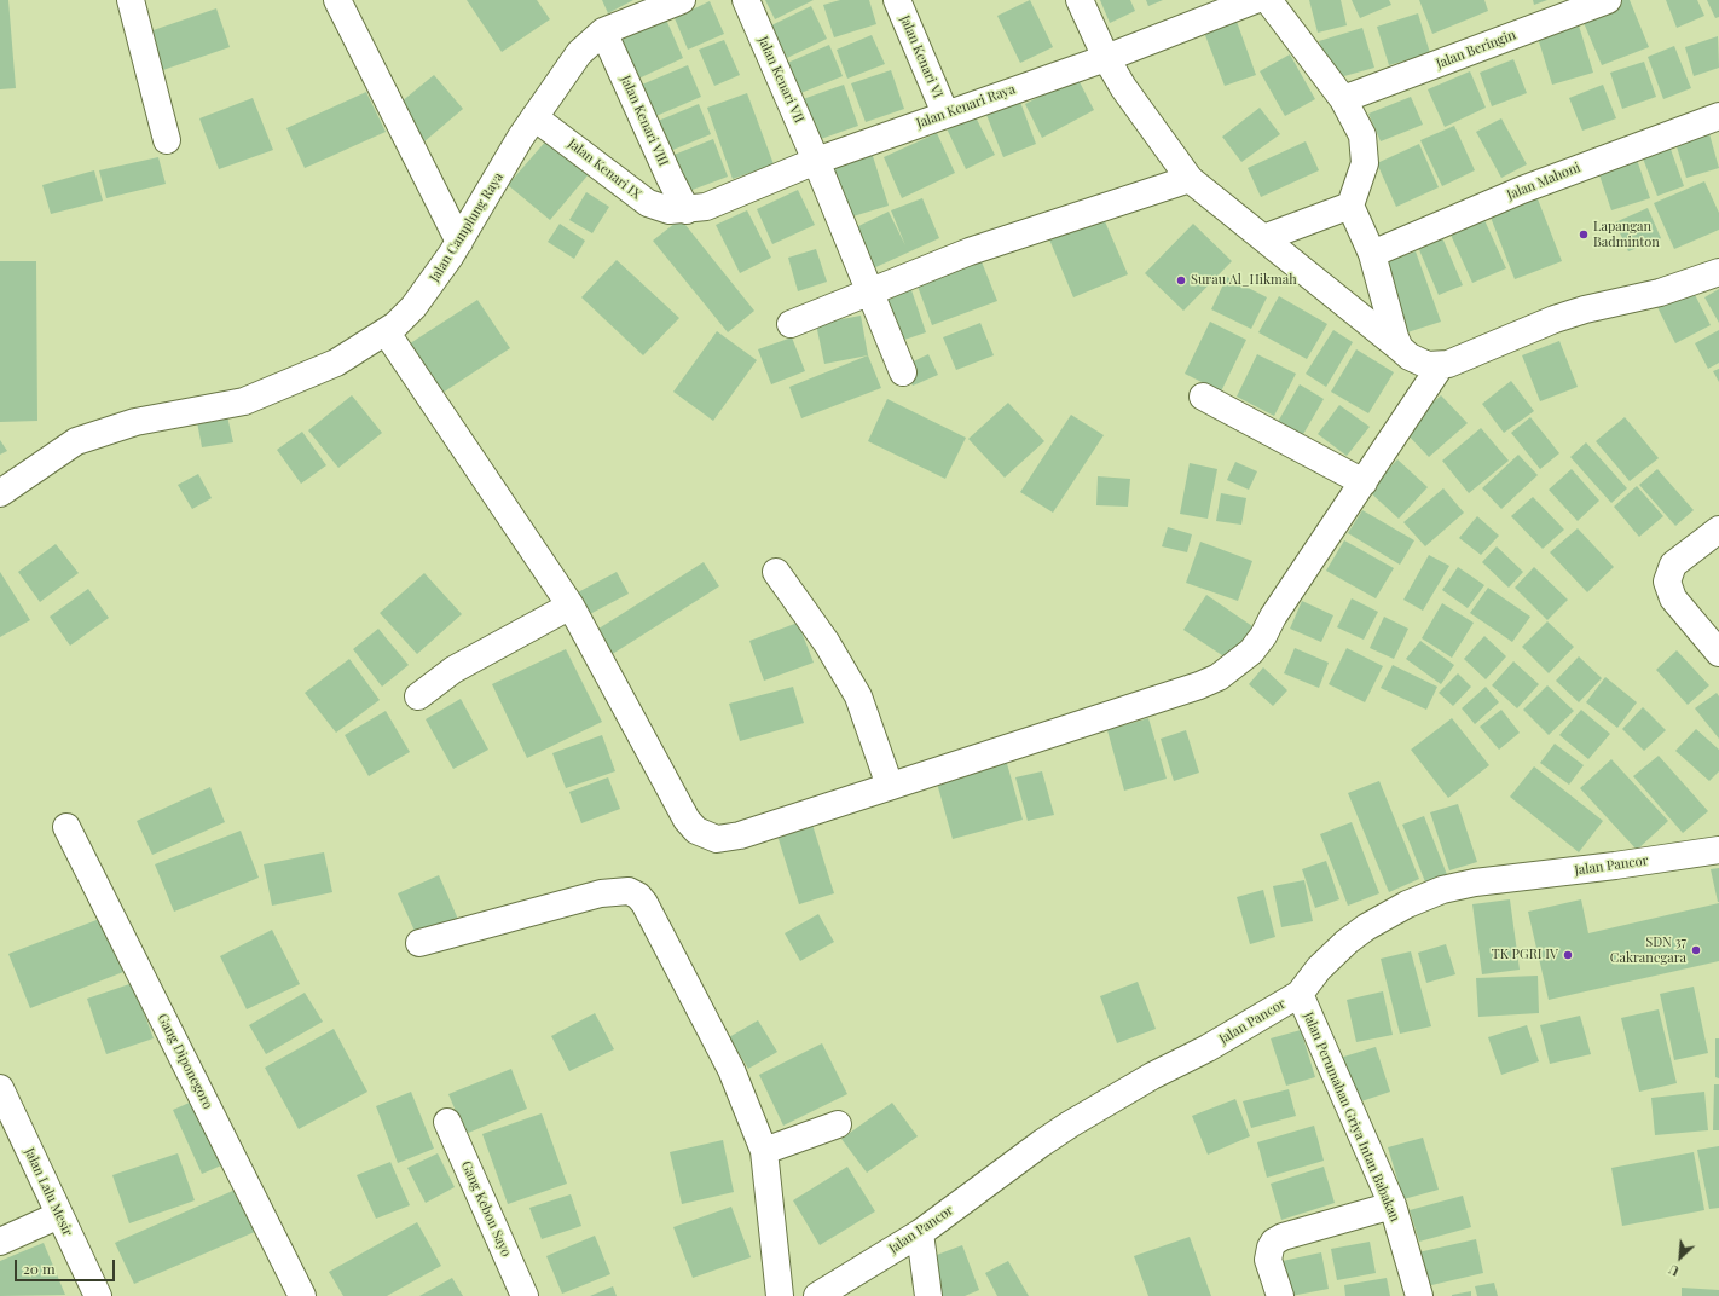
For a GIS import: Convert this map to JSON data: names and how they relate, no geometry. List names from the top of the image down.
{
  "streets": {
    "street": [
      "Jalan Beringin",
      "Jalan Kenari VI",
      "Jalan Kenari VII",
      "Jalan Kenari Raya",
      "Jalan Kenari VIII",
      "Jalan Kenari IX",
      "Jalan Mahoni",
      "Jalan Camplung Raya",
      "Jalan Pancor",
      "Gang Diponegoro",
      "Jalan Perumahan Griya Intan Babakan",
      "Jalan Lalu Mesir",
      "Gang Kebon Sayo"
    ]
  },
  "crossings": [
    ["Jalan Kenari VI", "Jalan Kenari Raya"],
    ["Jalan Kenari VII", "Jalan Kenari Raya"],
    ["Jalan Kenari Raya", "Jalan Kenari VIII"],
    ["Jalan Kenari Raya", "Jalan Kenari IX"],
    ["Jalan Kenari VIII", "Jalan Kenari IX"],
    ["Jalan Kenari VIII", "Jalan Camplung Raya"],
    ["Jalan Kenari IX", "Jalan Camplung Raya"],
    ["Jalan Pancor", "Jalan Perumahan Griya Intan Babakan"]
  ],
  "places": [
    "Lapangan Badminton",
    "Surau Al_Hikmah",
    "SDN 37 Cakranegara",
    "TK PGRI IV"
  ],
  "scale_bar": "20 m",
  "north": "bottom left"
}
